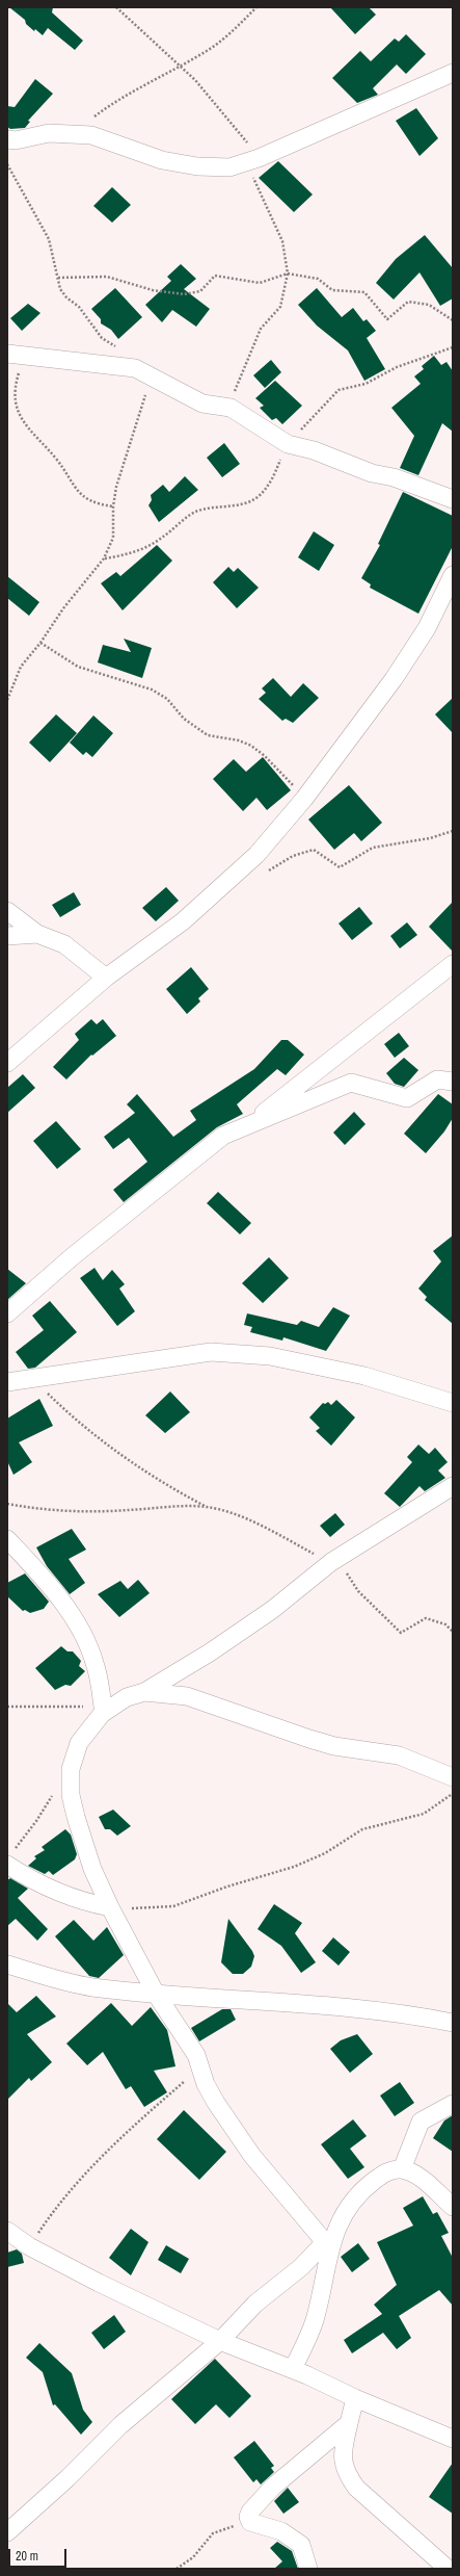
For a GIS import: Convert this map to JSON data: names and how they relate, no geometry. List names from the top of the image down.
{
  "scale_bar": "20 m"
}
